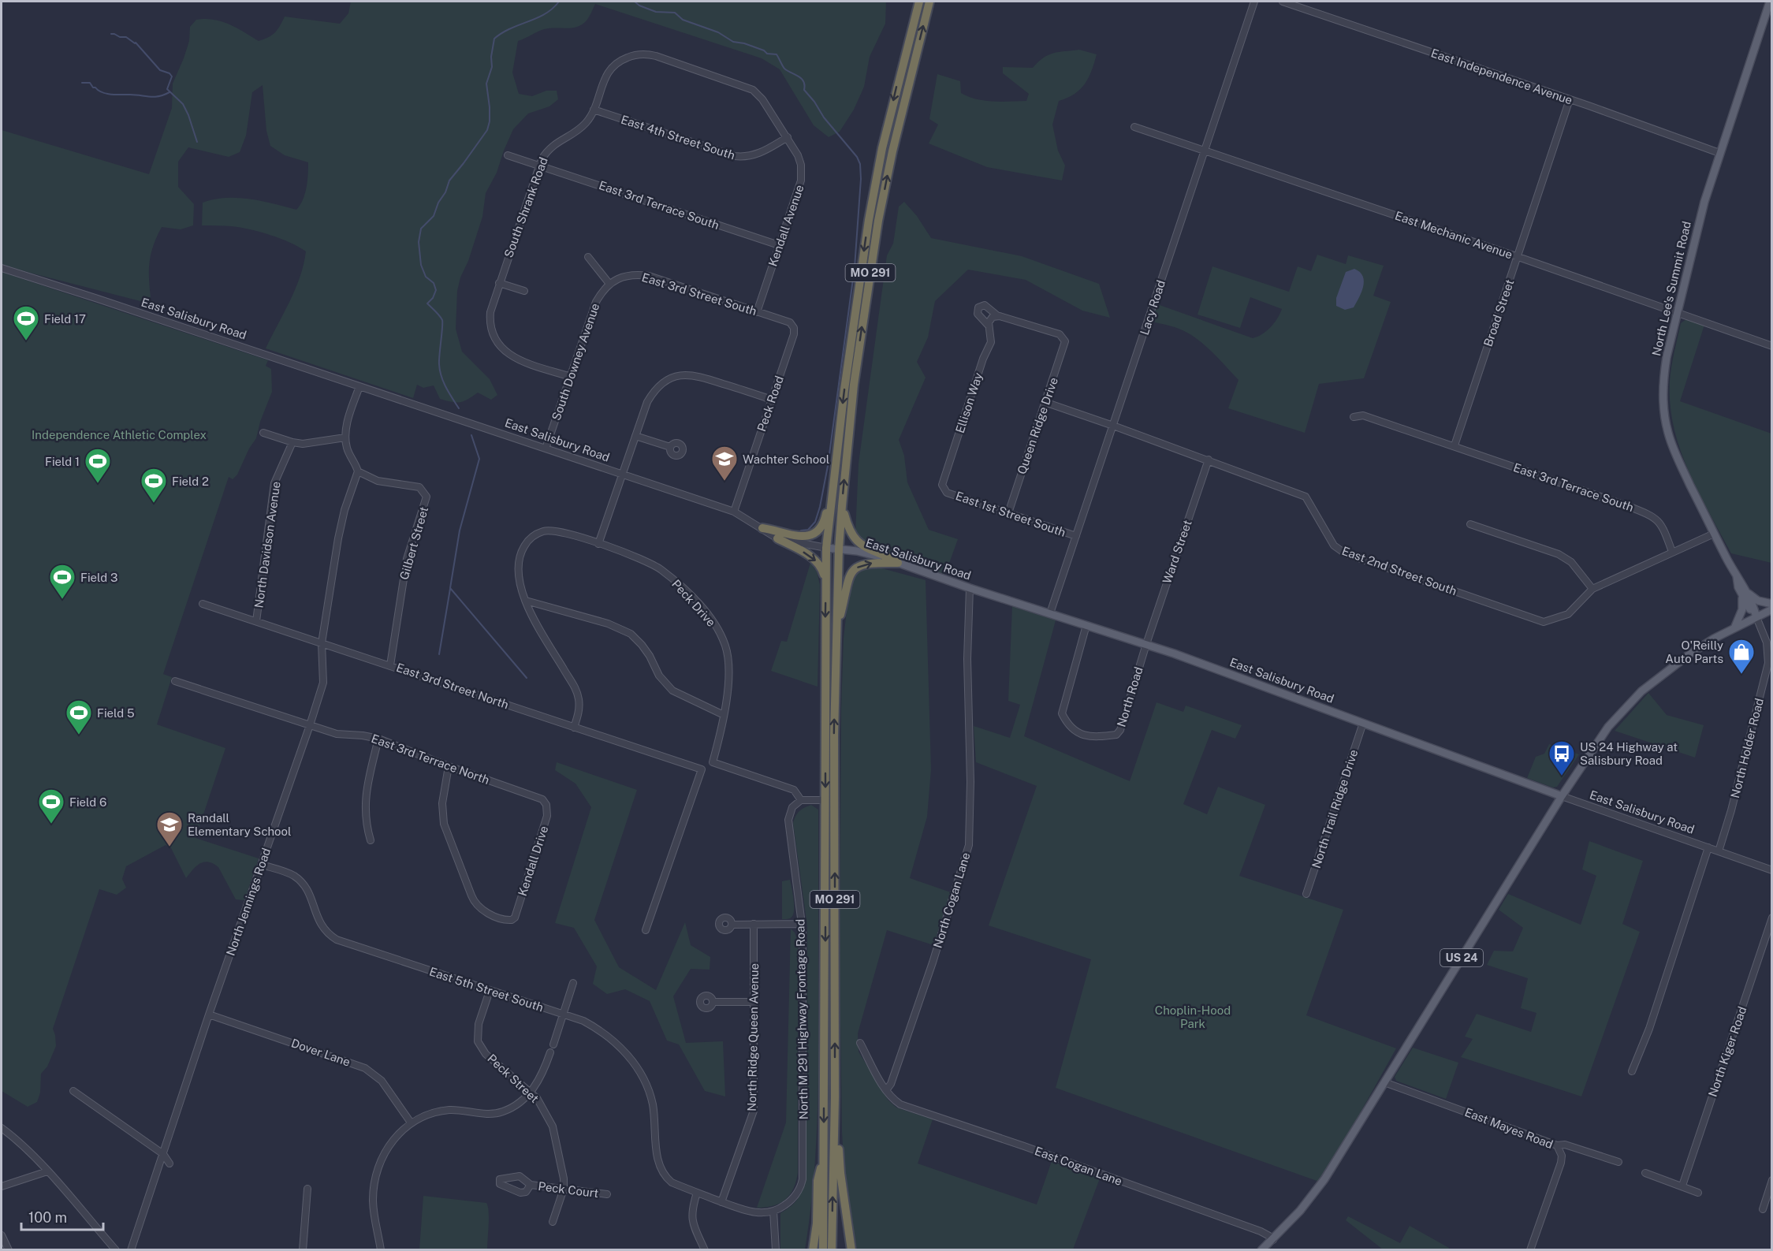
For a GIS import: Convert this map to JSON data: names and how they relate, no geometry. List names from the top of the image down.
{
  "streets": {
    "highway": ["MO 291"],
    "main road": ["North Lee's Summit Road", "East Salisbury Road", "US 24"],
    "street": [
      "East Independence Avenue",
      "East 4th Street South",
      "East 3rd Terrace South",
      "South Shrank Road",
      "Kendall Avenue",
      "East Mechanic Avenue",
      "East 3rd Street South",
      "Lacy Road",
      "Broad Street",
      "South Downey Avenue",
      "Ellison Way",
      "Peck Road",
      "Queen Ridge Drive",
      "East 1st Street South",
      "Gilbert Street",
      "North Davidson Avenue",
      "Ward Street",
      "East 2nd Street South",
      "Peck Drive",
      "East 3rd Street North",
      "North Road",
      "North Holder Road",
      "East 3rd Terrace North",
      "North Trail Ridge Drive",
      "Kendall Drive",
      "North Cogan Lane",
      "North Jennings Road",
      "East 5th Street South",
      "North M 291 Highway Frontage Road",
      "North Ridge Queen Avenue",
      "North Kiger Road",
      "Dover Lane",
      "Peck Street",
      "East Mayes Road",
      "East Cogan Lane",
      "Peck Court"
    ]
  },
  "crossings": [
    ["East Independence Avenue", "North Lee's Summit Road"],
    ["East Independence Avenue", "Broad Street"],
    ["East 4th Street South", "South Shrank Road"],
    ["East 4th Street South", "Kendall Avenue"],
    ["East 3rd Terrace South", "South Shrank Road"],
    ["East 3rd Terrace South", "Kendall Avenue"],
    ["East 3rd Terrace South", "Broad Street"],
    ["East 3rd Terrace South", "East 2nd Street South"],
    ["South Shrank Road", "Kendall Avenue"],
    ["South Shrank Road", "South Downey Avenue"],
    ["Kendall Avenue", "East 3rd Street South"],
    ["East Mechanic Avenue", "North Lee's Summit Road"],
    ["East Mechanic Avenue", "Lacy Road"],
    ["East Mechanic Avenue", "Broad Street"],
    ["MO 291", "East Salisbury Road"],
    ["North Lee's Summit Road", "East 2nd Street South"],
    ["North Lee's Summit Road", "North Holder Road"],
    ["North Lee's Summit Road", "US 24"],
    ["East 3rd Street South", "South Downey Avenue"],
    ["East 3rd Street South", "Peck Road"],
    ["Lacy Road", "East Salisbury Road"],
    ["Lacy Road", "East 1st Street South"],
    ["Lacy Road", "East 2nd Street South"],
    ["East Salisbury Road", "South Downey Avenue"],
    ["East Salisbury Road", "Peck Road"],
    ["East Salisbury Road", "Ward Street"],
    ["East Salisbury Road", "North Road"],
    ["East Salisbury Road", "North Holder Road"],
    ["East Salisbury Road", "North Trail Ridge Drive"],
    ["East Salisbury Road", "North Cogan Lane"],
    ["East Salisbury Road", "US 24"],
    ["Ellison Way", "East 1st Street South"],
    ["Queen Ridge Drive", "East 1st Street South"],
    ["Queen Ridge Drive", "East 2nd Street South"],
    ["Gilbert Street", "East 3rd Street North"],
    ["Gilbert Street", "North Jennings Road"],
    ["North Davidson Avenue", "East 3rd Street North"],
    ["Ward Street", "East 2nd Street South"],
    ["Ward Street", "North Road"],
    ["East 3rd Street North", "North Jennings Road"],
    ["North Holder Road", "US 24"],
    ["East 3rd Terrace North", "Kendall Drive"],
    ["East 3rd Terrace North", "North Jennings Road"],
    ["North Cogan Lane", "East Cogan Lane"],
    ["North Jennings Road", "East 5th Street South"],
    ["North Jennings Road", "Dover Lane"],
    ["US 24", "East Mayes Road"],
    ["US 24", "East Cogan Lane"],
    ["East 5th Street South", "Peck Street"],
    ["Peck Street", "Peck Court"]
  ],
  "parks": ["Independence Athletic Complex", "Choplin-Hood Park"],
  "places": {
    "sports": [
      "Field 17",
      "Field 1",
      "Field 2",
      "Field 3",
      "Field 5",
      "Field 6"
    ],
    "school or university": ["Wachter School", "Randall Elementary School"],
    "shop": ["O'Reilly Auto Parts"],
    "bus stop": ["US 24 Highway at Salisbury Road"]
  },
  "scale_bar": "100 m"
}
